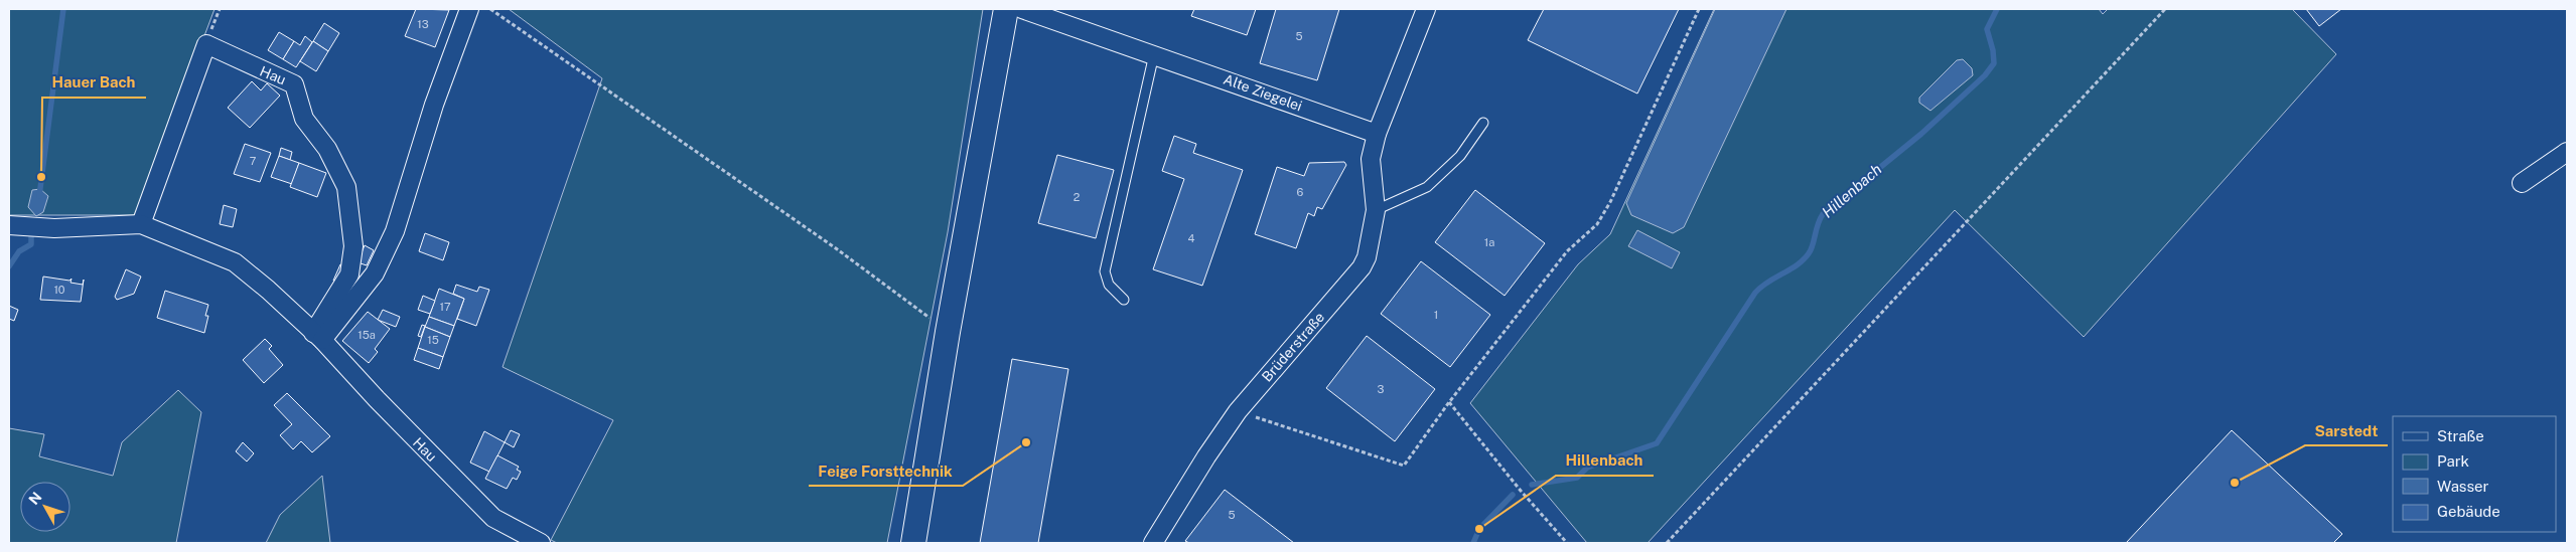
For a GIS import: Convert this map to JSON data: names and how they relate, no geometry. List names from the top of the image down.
{
  "streets": {
    "street": ["Hau", "Alte Ziegelei", "Brüderstraße"]
  },
  "crossings": [
    ["Alte Ziegelei", "Brüderstraße"]
  ],
  "water": ["Hillenbach"],
  "places": [
    "Hauer Bach",
    "Feige Forsttechnik",
    "Sarstedt",
    "Hillenbach"
  ],
  "house_numbers": [
    "13",
    "5",
    "7",
    "6",
    "2",
    "4",
    "1a",
    "10",
    "17",
    "1",
    "15a",
    "15",
    "3",
    "5"
  ],
  "legend": [
    "Straße",
    "Park",
    "Wasser",
    "Gebäude"
  ],
  "north": "top left"
}
